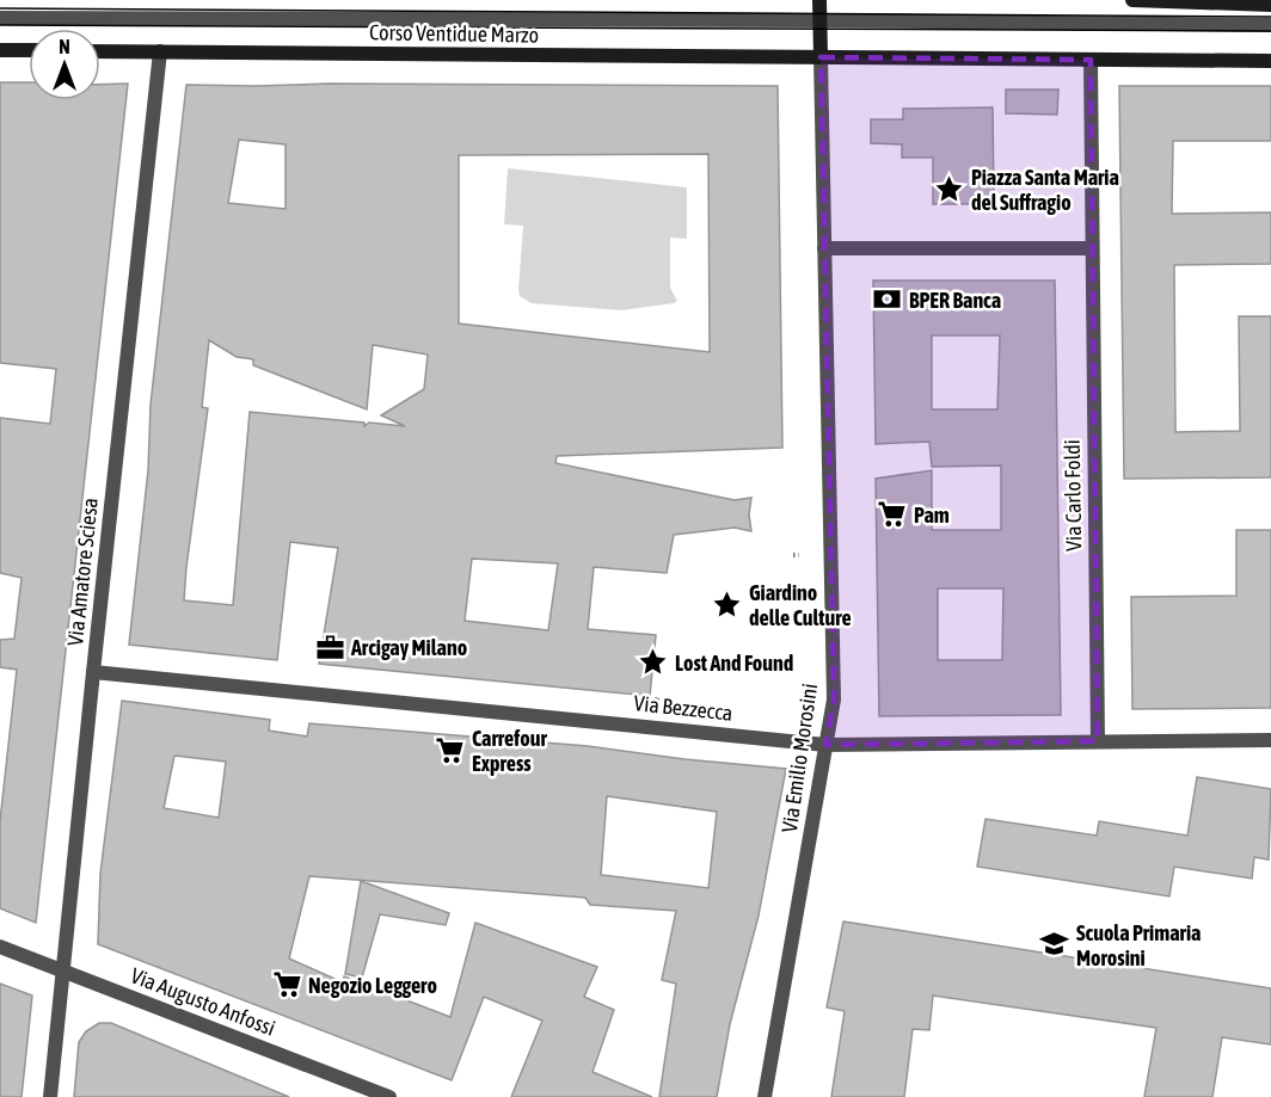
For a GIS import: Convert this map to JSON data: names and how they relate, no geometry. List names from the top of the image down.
{
  "streets": {
    "main road": ["Corso Ventidue Marzo"],
    "street": [
      "Via Carlo Foldi",
      "Via Amatore Sciesa",
      "Via Bezzecca",
      "Via Emilio Morosini",
      "Via Augusto Anfossi"
    ]
  },
  "crossings": [
    ["Corso Ventidue Marzo", "Via Amatore Sciesa"],
    ["Via Carlo Foldi", "Via Bezzecca"],
    ["Via Amatore Sciesa", "Via Bezzecca"],
    ["Via Amatore Sciesa", "Via Augusto Anfossi"],
    ["Via Bezzecca", "Via Emilio Morosini"]
  ],
  "places": {
    "place": ["Piazza Santa Maria del Suffragio", "Giardino delle Culture", "Lost And Found"],
    "bank": ["BPER Banca"],
    "supermarket": ["Pam", "Carrefour Express", "Negozio Leggero"],
    "office": ["Arcigay Milano"],
    "school or university": ["Scuola Primaria Morosini"]
  },
  "north": "top"
}
